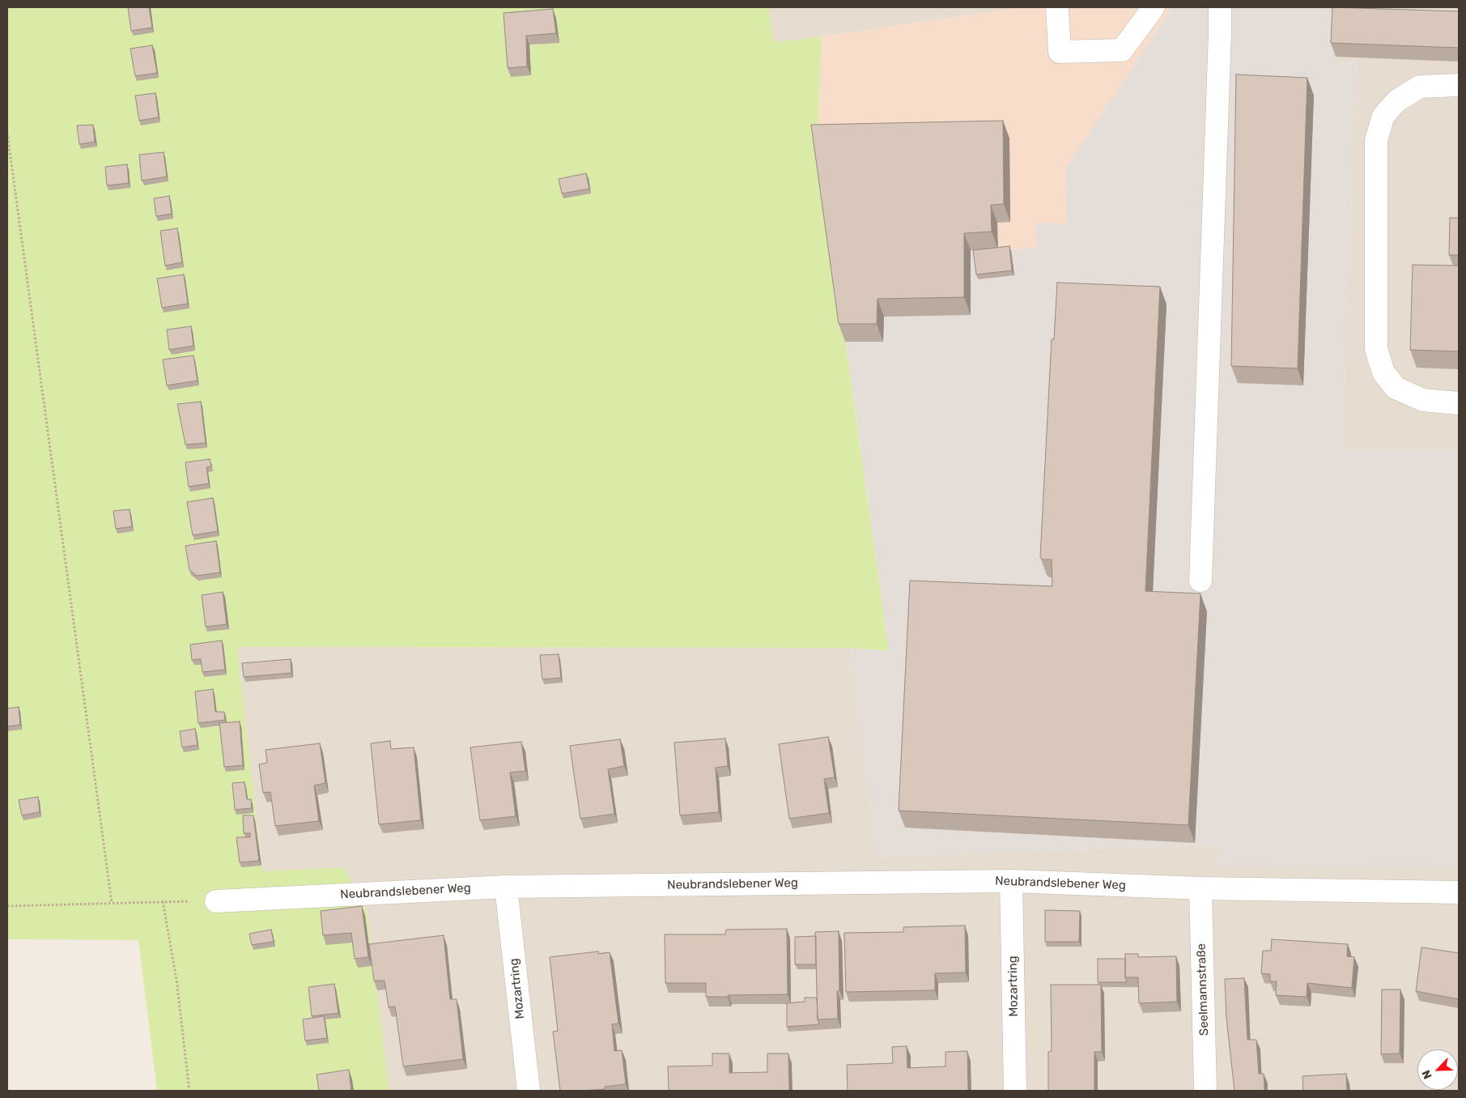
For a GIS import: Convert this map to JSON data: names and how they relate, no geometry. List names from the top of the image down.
{
  "streets": {
    "street": ["Neubrandslebener Weg", "Mozartring", "Seelmannstraße"]
  },
  "crossings": [
    ["Neubrandslebener Weg", "Mozartring"],
    ["Neubrandslebener Weg", "Seelmannstraße"]
  ],
  "north": "bottom left"
}
